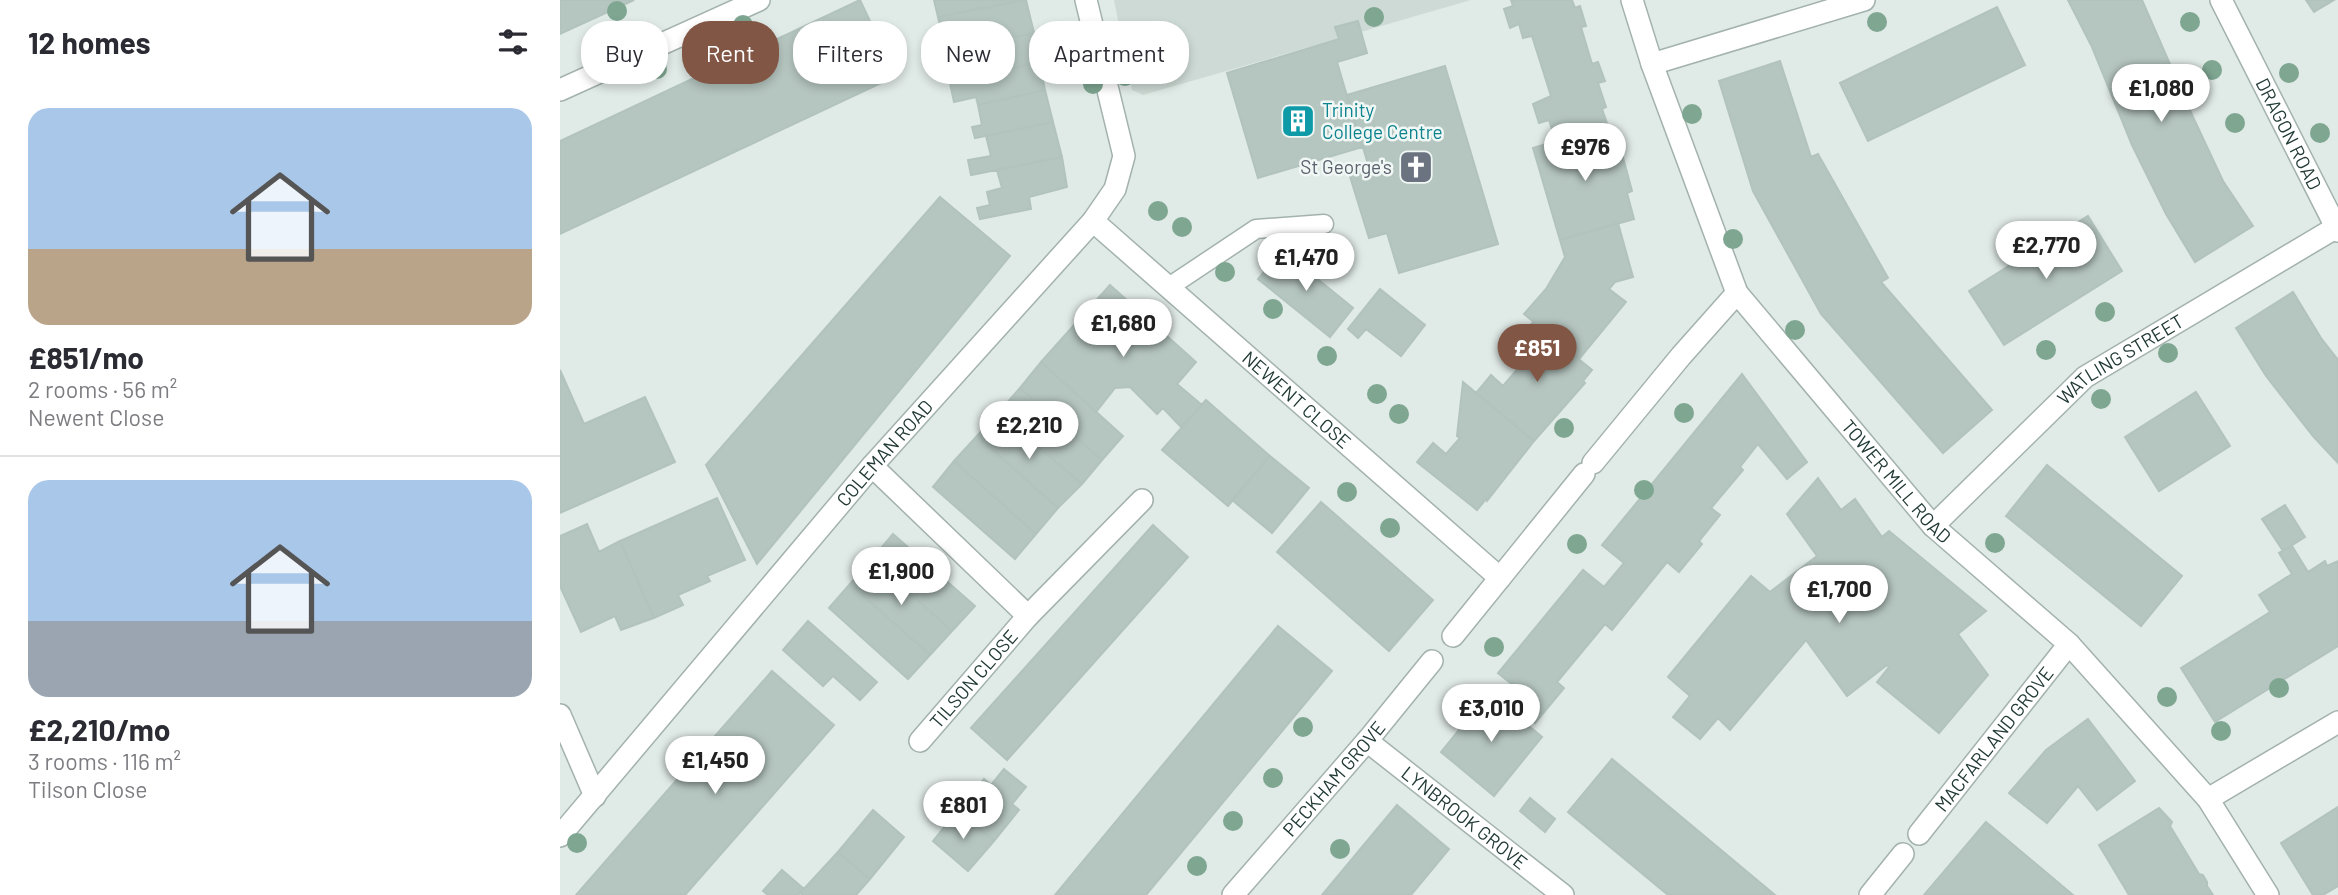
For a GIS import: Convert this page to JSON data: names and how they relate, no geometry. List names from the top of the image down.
{
  "streets": {
    "street": [
      "DRAGON ROAD",
      "WATLING STREET",
      "NEWENT CLOSE",
      "COLEMAN ROAD",
      "TOWER MILL ROAD",
      "TILSON CLOSE",
      "MACFARLAND GROVE",
      "PECKHAM GROVE",
      "LYNBROOK GROVE"
    ]
  },
  "crossings": [
    ["DRAGON ROAD", "WATLING STREET"],
    ["WATLING STREET", "TOWER MILL ROAD"],
    ["NEWENT CLOSE", "COLEMAN ROAD"],
    ["COLEMAN ROAD", "TILSON CLOSE"],
    ["TOWER MILL ROAD", "MACFARLAND GROVE"],
    ["PECKHAM GROVE", "LYNBROOK GROVE"]
  ],
  "places": {
    "building": ["Trinity College Centre"],
    "church": ["St George's"]
  },
  "page": {
    "heading": "12 homes",
    "chip": [
      "Buy",
      "Rent",
      "Filters",
      "New",
      "Apartment"
    ],
    "price": [
      "£1,080",
      "£976",
      "£2,770",
      "£1,470",
      "£1,680",
      "£851",
      "£2,210",
      "£1,900",
      "£1,700",
      "£3,010",
      "£1,450",
      "£801"
    ],
    "list": [
      {
        "name": "£851/mo",
        "note": "2 rooms · 56 m² · Newent Close"
      },
      {
        "name": "£2,210/mo",
        "note": "3 rooms · 116 m² · Tilson Close"
      }
    ]
  }
}
